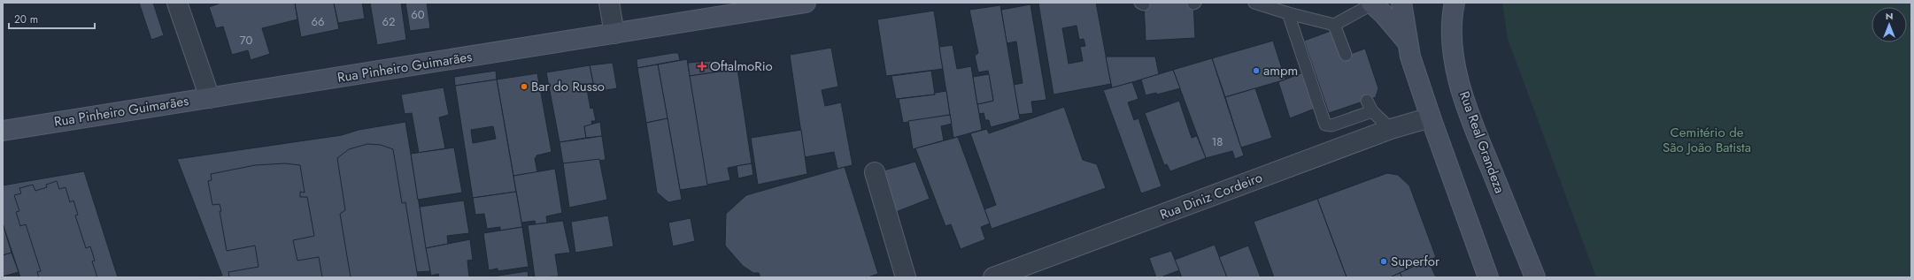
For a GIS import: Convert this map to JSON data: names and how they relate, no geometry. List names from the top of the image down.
{
  "streets": {
    "main road": ["Rua Pinheiro Guimarães", "Rua Real Grandeza"],
    "street": ["Rua Diniz Cordeiro"]
  },
  "parks": ["Cemitério de São João Batista"],
  "places": {
    "health": ["OftalmoRio"],
    "other": ["ampm", "Bar do Russo", "Superfor"]
  },
  "house_numbers": [
    "60",
    "66",
    "62",
    "70",
    "18"
  ],
  "scale_bar": "20 m",
  "north": "top"
}
